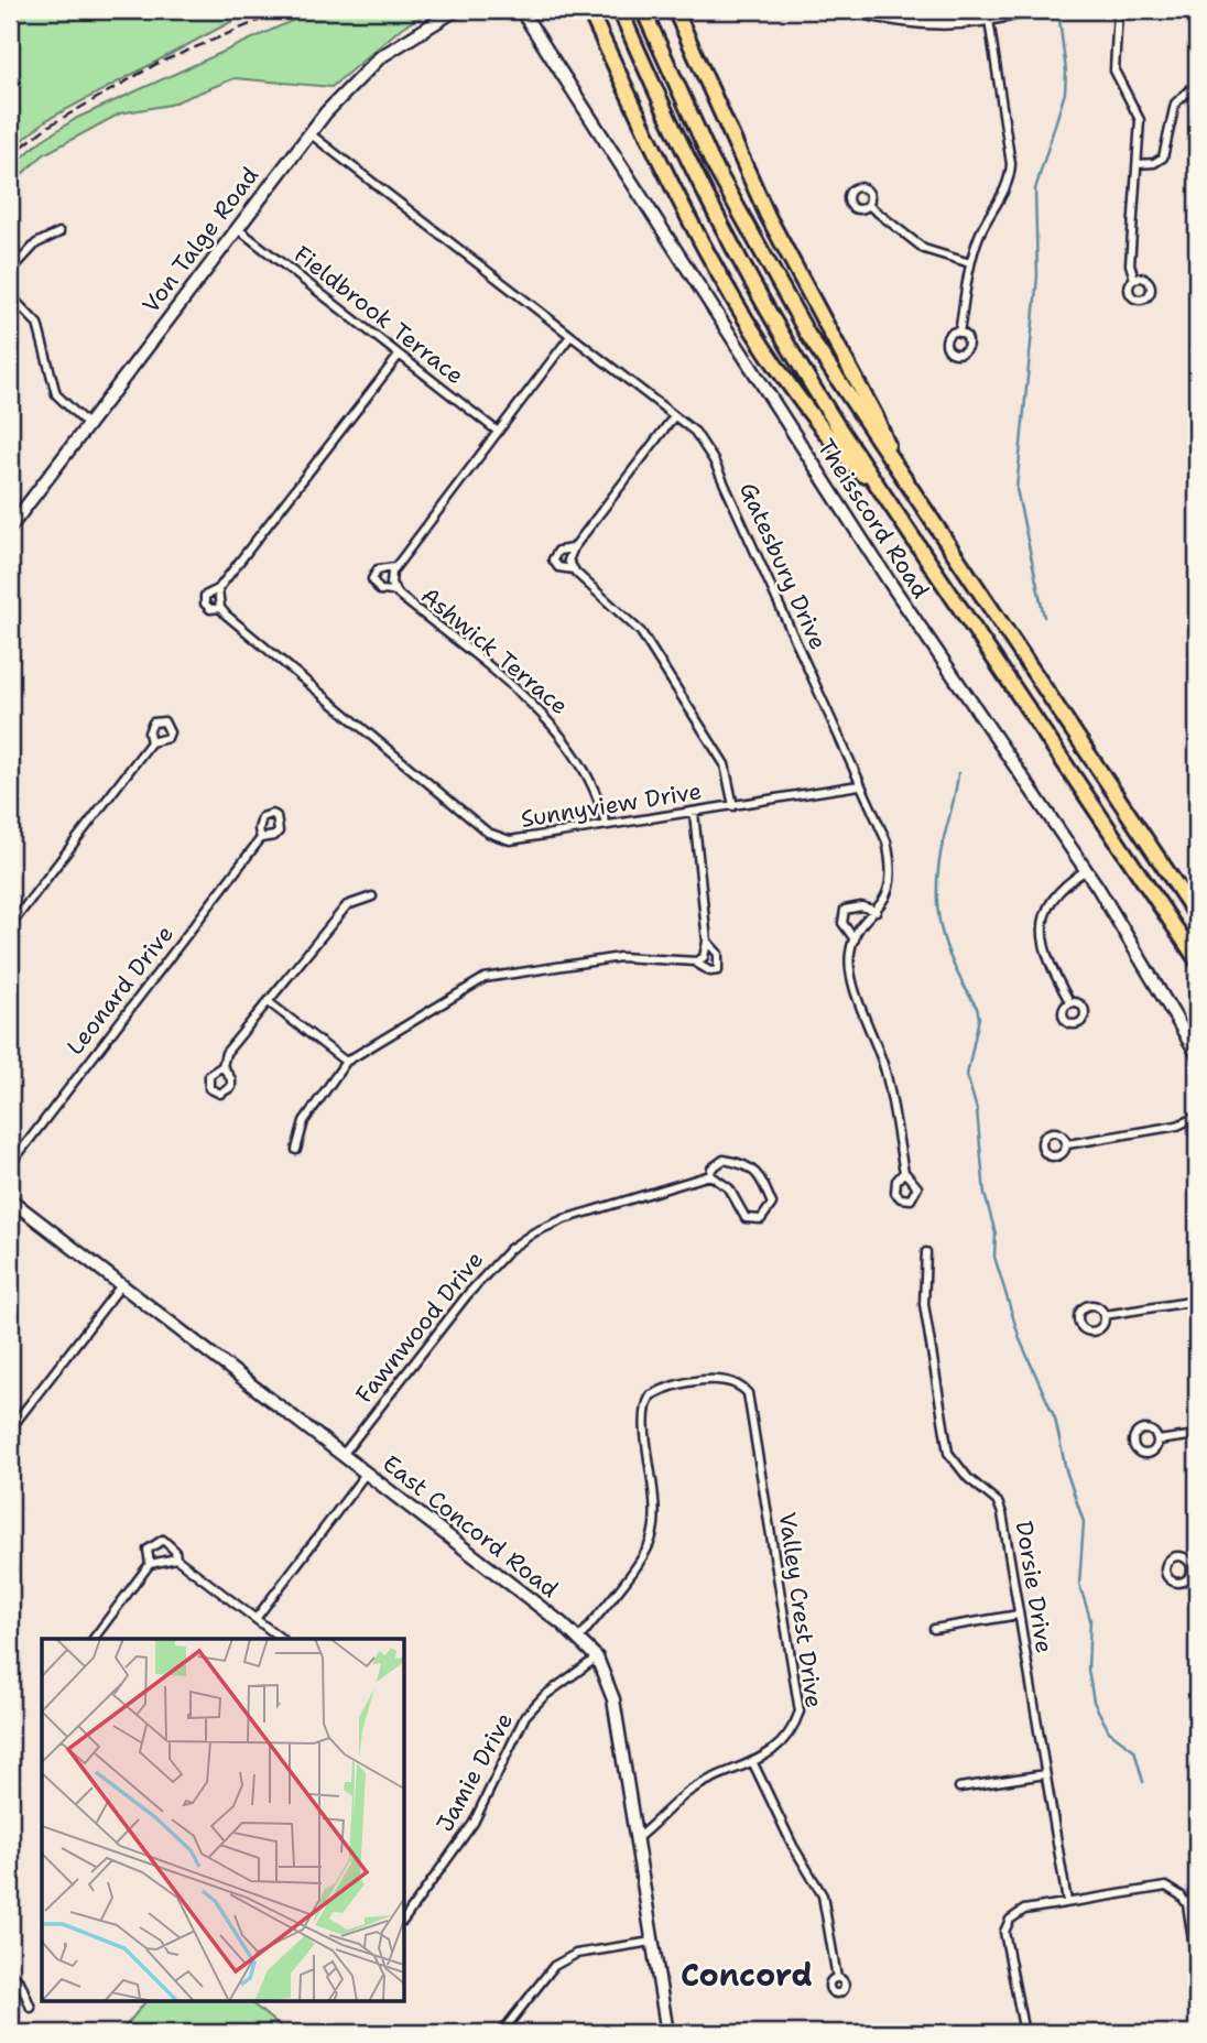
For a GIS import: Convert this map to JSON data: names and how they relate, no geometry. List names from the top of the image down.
{
  "streets": {
    "street": [
      "Von Talge Road",
      "Fieldbrook Terrace",
      "Theisscord Road",
      "Gatesbury Drive",
      "Ashwick Terrace",
      "Sunnyview Drive",
      "Leonard Drive",
      "Fawnwood Drive",
      "East Concord Road",
      "Dorsie Drive",
      "Valley Crest Drive",
      "Jamie Drive"
    ]
  },
  "crossings": [
    ["Von Talge Road", "Fieldbrook Terrace"],
    ["Von Talge Road", "Gatesbury Drive"],
    ["Fieldbrook Terrace", "Ashwick Terrace"],
    ["Gatesbury Drive", "Ashwick Terrace"],
    ["Gatesbury Drive", "Sunnyview Drive"],
    ["Ashwick Terrace", "Sunnyview Drive"],
    ["Fawnwood Drive", "East Concord Road"],
    ["East Concord Road", "Valley Crest Drive"],
    ["East Concord Road", "Jamie Drive"]
  ],
  "districts": ["Concord"]
}
